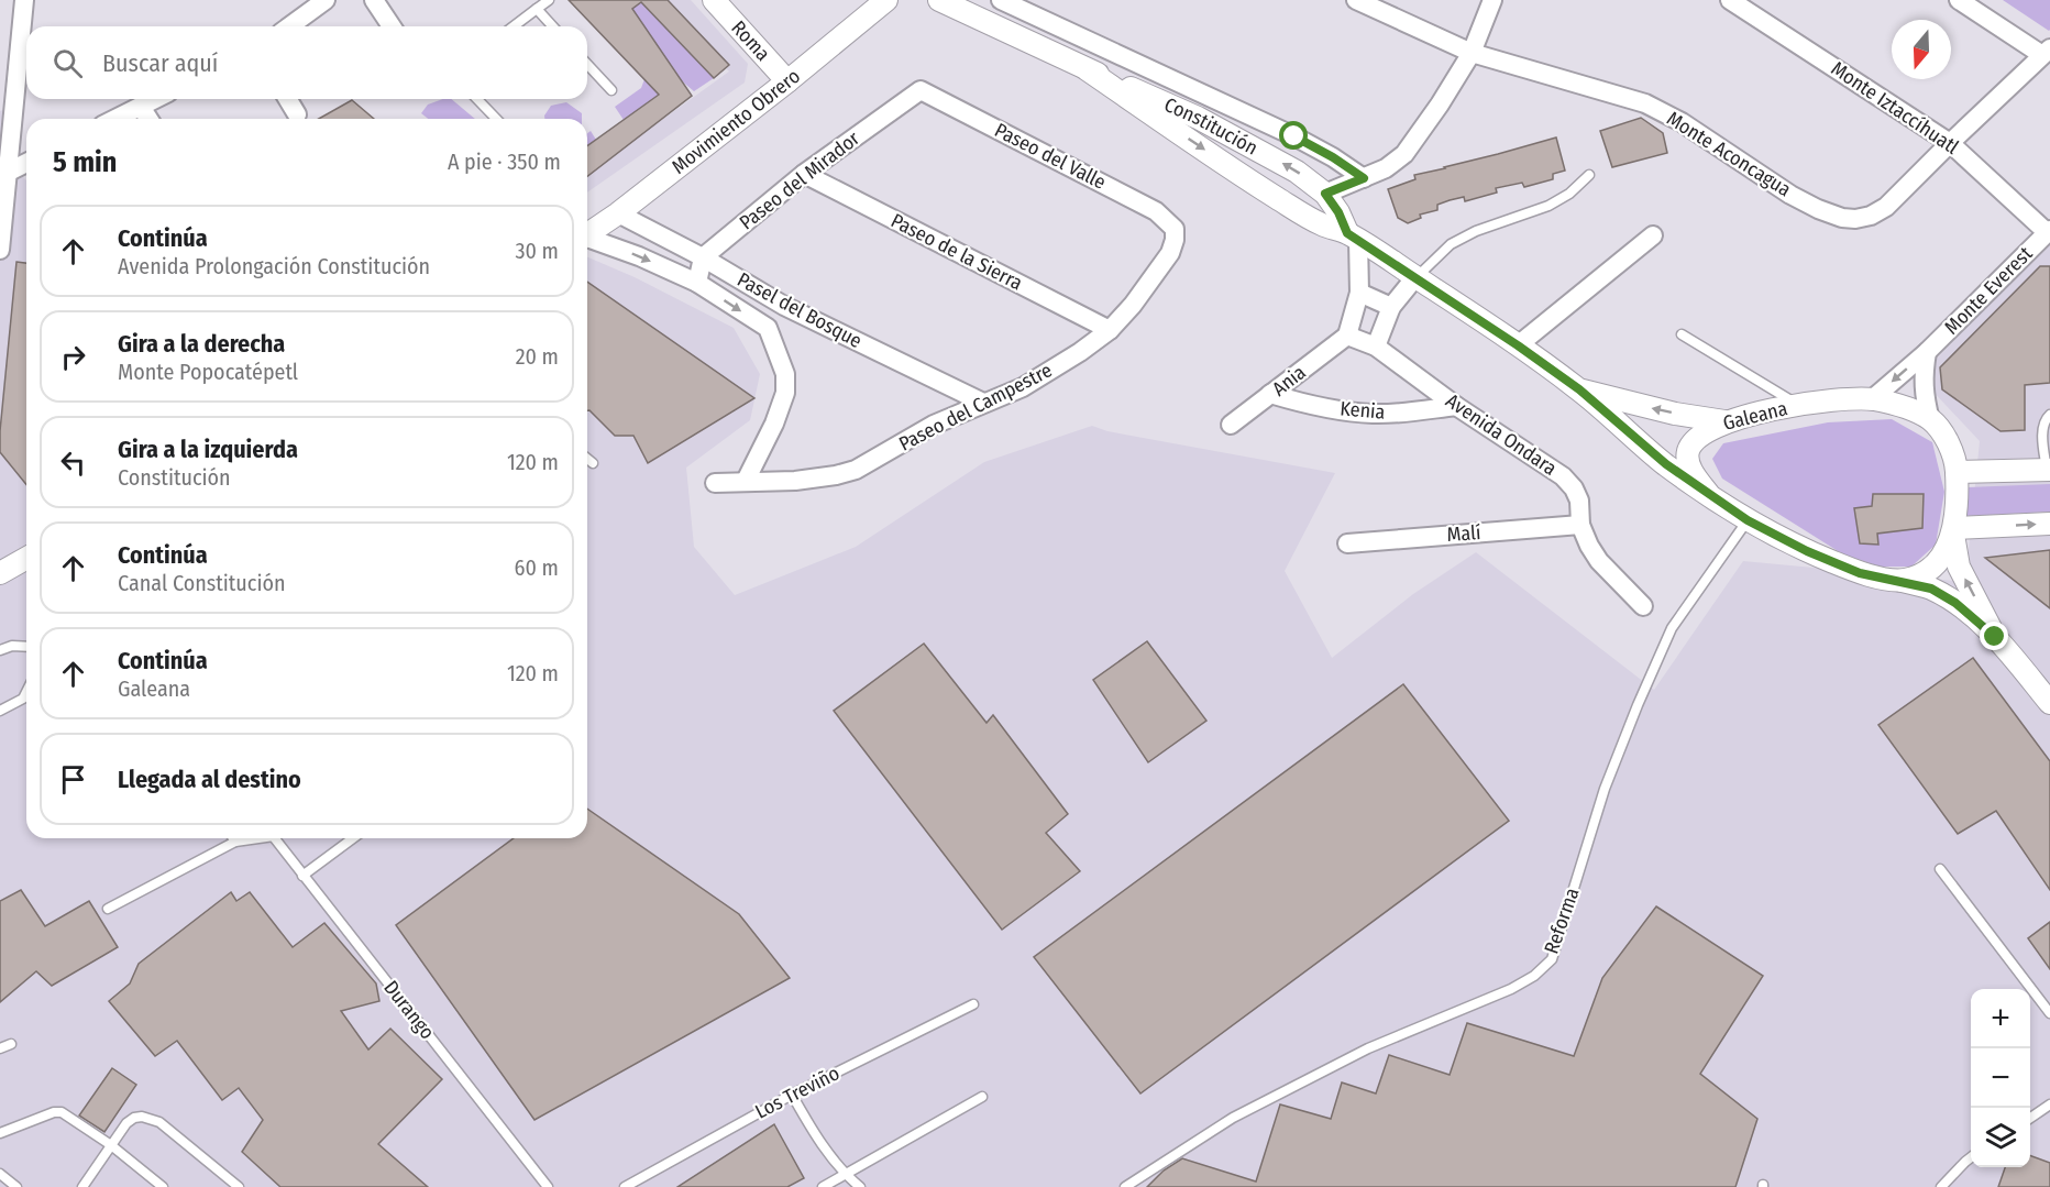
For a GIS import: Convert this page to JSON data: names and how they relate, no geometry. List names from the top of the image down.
{
  "streets": {
    "street": [
      "Roma",
      "Monte Iztaccíhuatl",
      "Movimiento Obrero",
      "Constitución",
      "Monte Aconcagua",
      "Paseo del Valle",
      "Paseo del Mirador",
      "Paseo de la Sierra",
      "Monte Everest",
      "Pasel del Bosque",
      "Ania",
      "Paseo del Campestre",
      "Kenia",
      "Galeana",
      "Avenida Ondara",
      "Malí"
    ],
    "lane": ["Reforma", "Durango", "Los Treviño"]
  },
  "crossings": [
    ["Roma", "Movimiento Obrero"],
    ["Monte Iztaccíhuatl", "Monte Aconcagua"],
    ["Monte Iztaccíhuatl", "Monte Everest"],
    ["Movimiento Obrero", "Pasel del Bosque"],
    ["Constitución", "Galeana"],
    ["Paseo del Valle", "Paseo del Mirador"],
    ["Paseo del Valle", "Paseo del Campestre"],
    ["Paseo del Mirador", "Paseo de la Sierra"],
    ["Paseo del Mirador", "Pasel del Bosque"],
    ["Paseo de la Sierra", "Paseo del Campestre"],
    ["Monte Everest", "Galeana"],
    ["Pasel del Bosque", "Paseo del Campestre"],
    ["Ania", "Kenia"],
    ["Ania", "Avenida Ondara"],
    ["Kenia", "Avenida Ondara"],
    ["Galeana", "Reforma"],
    ["Avenida Ondara", "Malí"]
  ],
  "north": "bottom",
  "page": {
    "search": "Buscar aquí",
    "heading": ["5 min", "A pie · 350 m"],
    "list": [
      ["Continúa", "Avenida Prolongación Constitución", "30 m"],
      ["Gira a la derecha", "Monte Popocatépetl", "20 m"],
      ["Gira a la izquierda", "Constitución", "120 m"],
      ["Continúa", "Canal Constitución", "60 m"],
      ["Continúa", "Galeana", "120 m"],
      "Llegada al destino"
    ],
    "map_buttons": ["+", "−"]
  }
}
